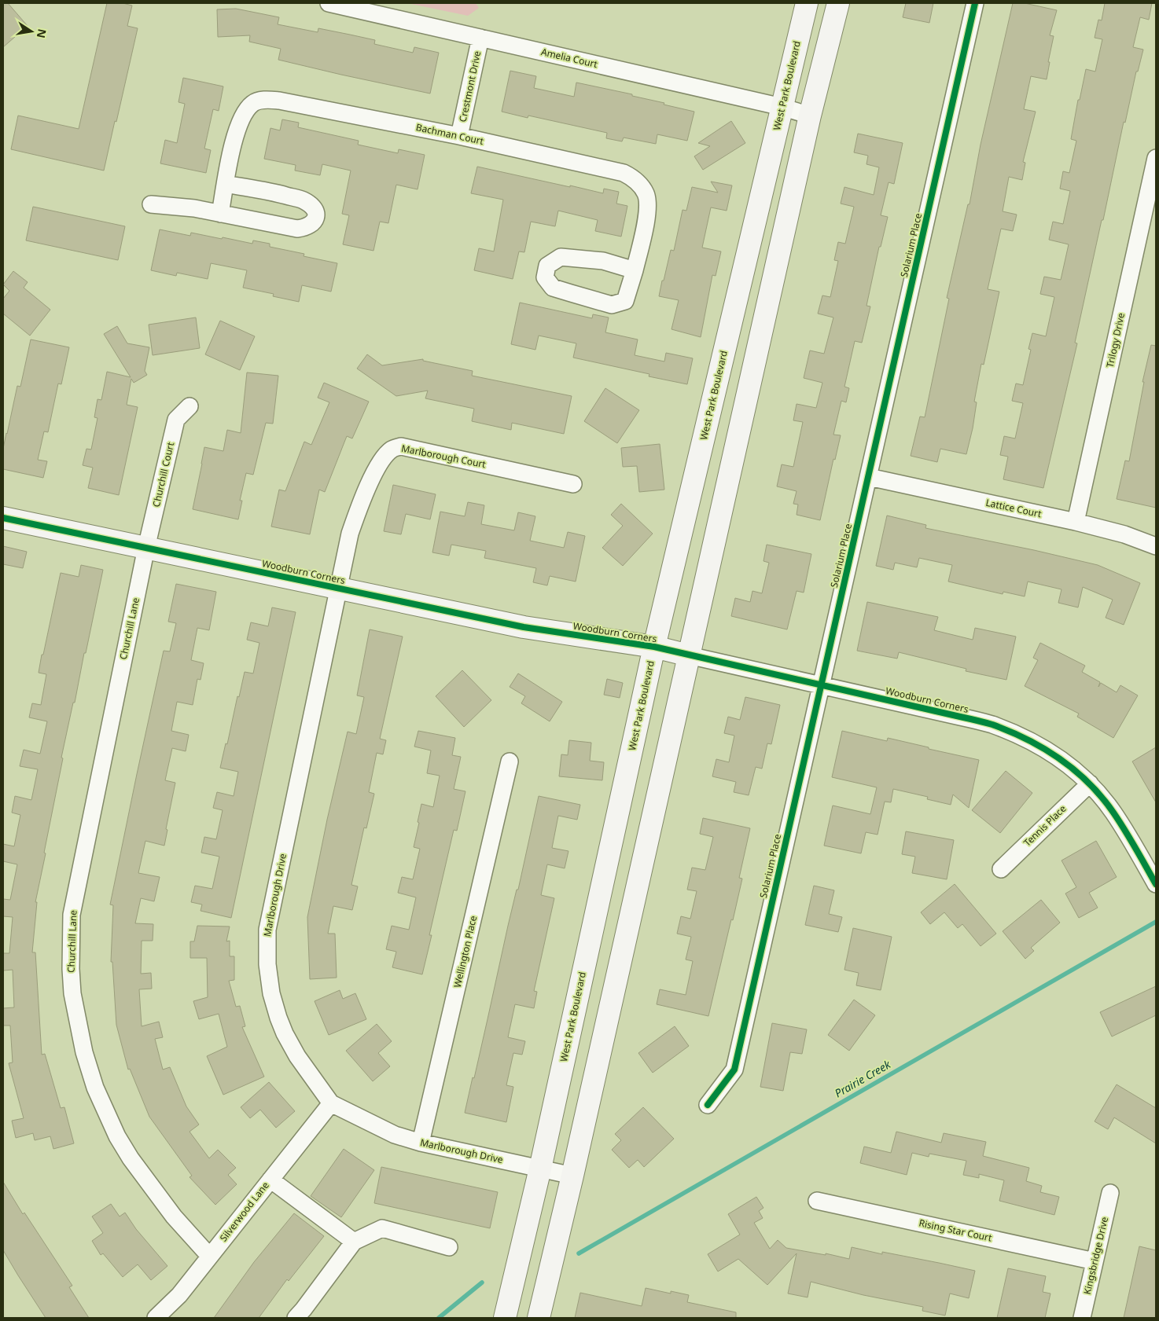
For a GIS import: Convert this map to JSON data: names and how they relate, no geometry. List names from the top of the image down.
{
  "streets": {
    "main road": ["West Park Boulevard", "Woodburn Corners"],
    "street": [
      "Amelia Court",
      "Crestmont Drive",
      "Bachman Court",
      "Solarium Place",
      "Trilogy Drive",
      "Marlborough Court",
      "Churchill Court",
      "Lattice Court",
      "Churchill Lane",
      "Tennis Place",
      "Marlborough Drive",
      "Wellington Place",
      "Silverwood Lane",
      "Rising Star Court",
      "Kingsbridge Drive"
    ]
  },
  "crossings": [
    ["Amelia Court", "West Park Boulevard"],
    ["Amelia Court", "Crestmont Drive"],
    ["West Park Boulevard", "Woodburn Corners"],
    ["West Park Boulevard", "Marlborough Drive"],
    ["Crestmont Drive", "Bachman Court"],
    ["Solarium Place", "Lattice Court"],
    ["Solarium Place", "Woodburn Corners"],
    ["Trilogy Drive", "Lattice Court"],
    ["Marlborough Court", "Woodburn Corners"],
    ["Marlborough Court", "Marlborough Drive"],
    ["Churchill Court", "Woodburn Corners"],
    ["Churchill Court", "Churchill Lane"],
    ["Woodburn Corners", "Churchill Lane"],
    ["Woodburn Corners", "Tennis Place"],
    ["Woodburn Corners", "Marlborough Drive"],
    ["Churchill Lane", "Silverwood Lane"],
    ["Marlborough Drive", "Wellington Place"],
    ["Marlborough Drive", "Silverwood Lane"],
    ["Rising Star Court", "Kingsbridge Drive"]
  ],
  "water": ["Prairie Creek"],
  "north": "right"
}
